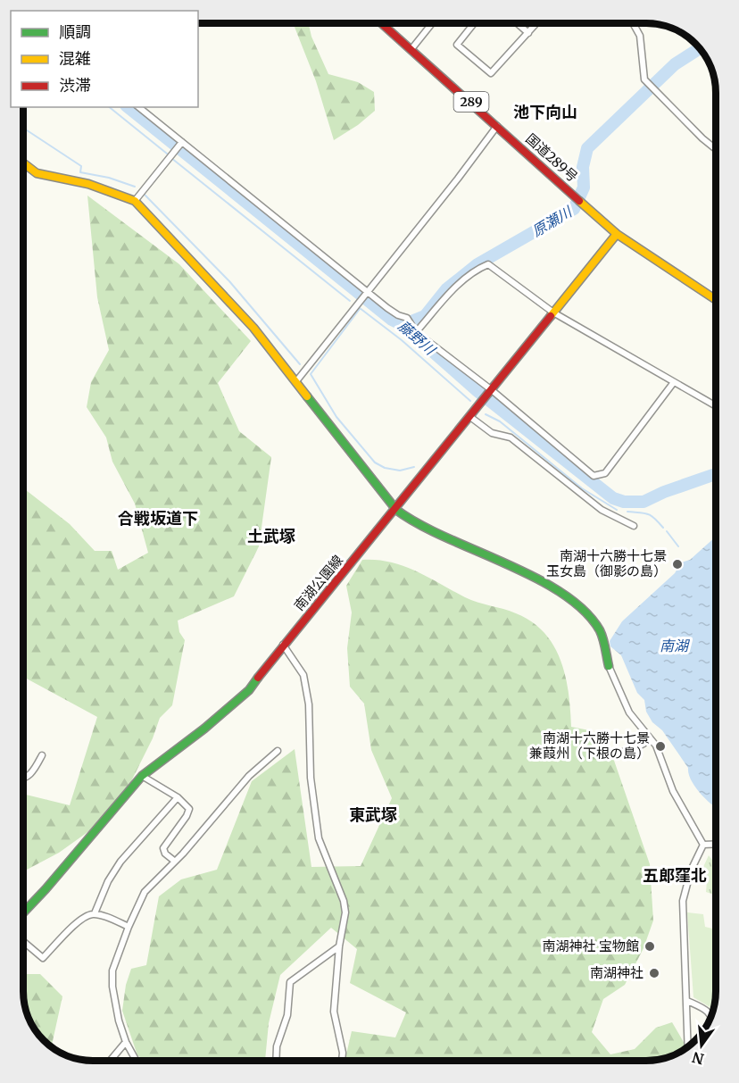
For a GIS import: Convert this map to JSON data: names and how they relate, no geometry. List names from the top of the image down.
{
  "streets": {
    "main road": ["289", "国道289号", "南湖公園線"]
  },
  "crossings": [
    ["国道289号", "南湖公園線"]
  ],
  "districts": [
    "池下向山",
    "合戦坂道下",
    "土武塚",
    "東武塚",
    "五郎窪北"
  ],
  "water": ["原瀬川", "藤野川", "南湖"],
  "places": [
    "南湖十六勝十七景 玉女島（御影の島）",
    "南湖十六勝十七景 兼葭州（下根の島）",
    "南湖神社 宝物館",
    "南湖神社"
  ],
  "legend": ["順調", "混雑", "渋滞"],
  "north": "bottom"
}
